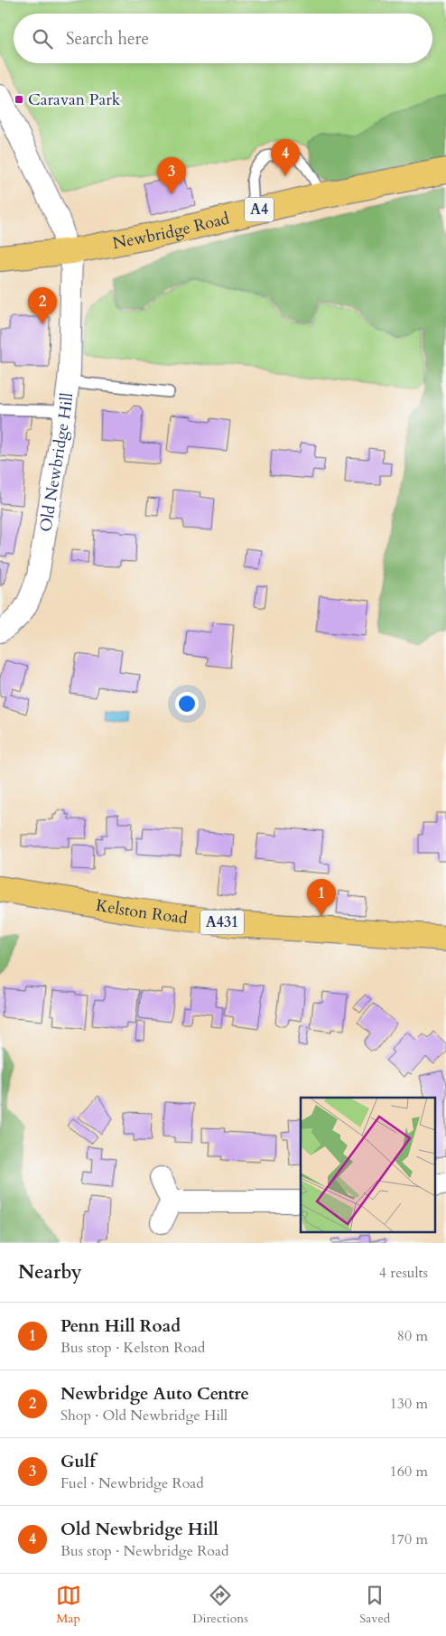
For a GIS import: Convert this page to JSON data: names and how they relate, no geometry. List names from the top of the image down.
{
  "streets": {
    "main road": [
      "A4",
      "Newbridge Road",
      "Kelston Road",
      "A431"
    ],
    "street": ["Old Newbridge Hill"]
  },
  "crossings": [
    ["Newbridge Road", "Old Newbridge Hill"]
  ],
  "places": {
    "transit": ["Caravan Park"]
  },
  "page": {
    "search": "Search here",
    "pins": [
      "4",
      "3",
      "2",
      "1"
    ],
    "heading": ["Nearby", "4 results"],
    "list": [
      {
        "mark": "1",
        "name": "Penn Hill Road",
        "note": "Bus stop · Kelston Road",
        "value": "80 m"
      },
      {
        "mark": "2",
        "name": "Newbridge Auto Centre",
        "note": "Shop · Old Newbridge Hill",
        "value": "130 m"
      },
      {
        "mark": "3",
        "name": "Gulf",
        "note": "Fuel · Newbridge Road",
        "value": "160 m"
      },
      {
        "mark": "4",
        "name": "Old Newbridge Hill",
        "note": "Bus stop · Newbridge Road",
        "value": "170 m"
      }
    ],
    "nav": ["Map", "Directions", "Saved"]
  }
}
